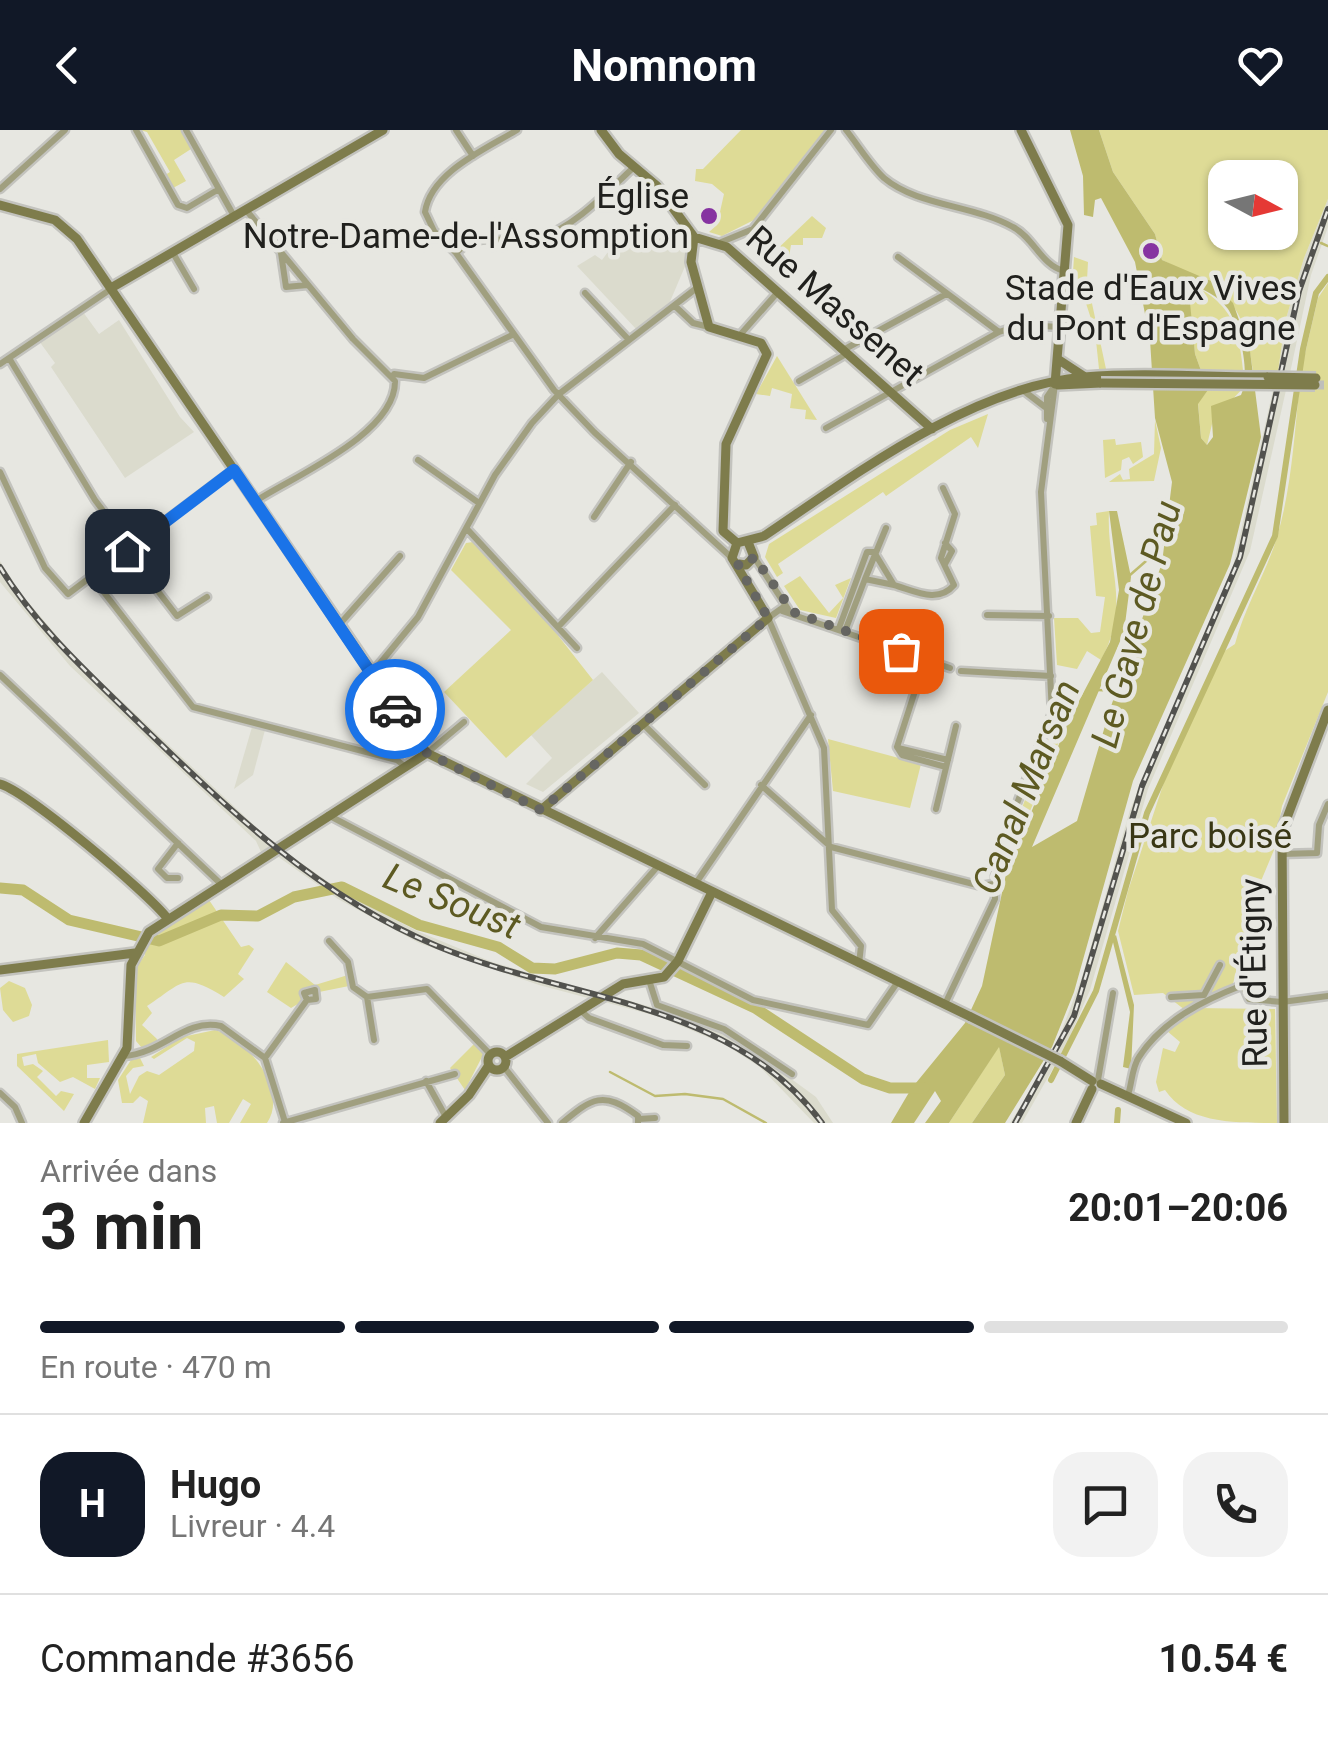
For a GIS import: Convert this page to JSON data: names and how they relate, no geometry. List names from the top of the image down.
{
  "streets": {
    "street": ["Rue Massenet", "Rue d'Étigny"]
  },
  "water": ["Le Gave de Pau", "Canal Marsan", "Le Soust"],
  "parks": ["Parc boisé"],
  "places": ["Église Notre-Dame-de-l'Assomption", "Stade d'Eaux Vives du Pont d'Espagne"],
  "north": "right",
  "page": {
    "header": "Nomnom",
    "heading": ["3 min", "Arrivée dans", "20:01–20:06"],
    "panel": [
      "Hugo",
      "Livreur · 4.4",
      "Commande #3656",
      "10.54 €"
    ],
    "bar": "En route · 470 m",
    "round": "H"
  }
}
